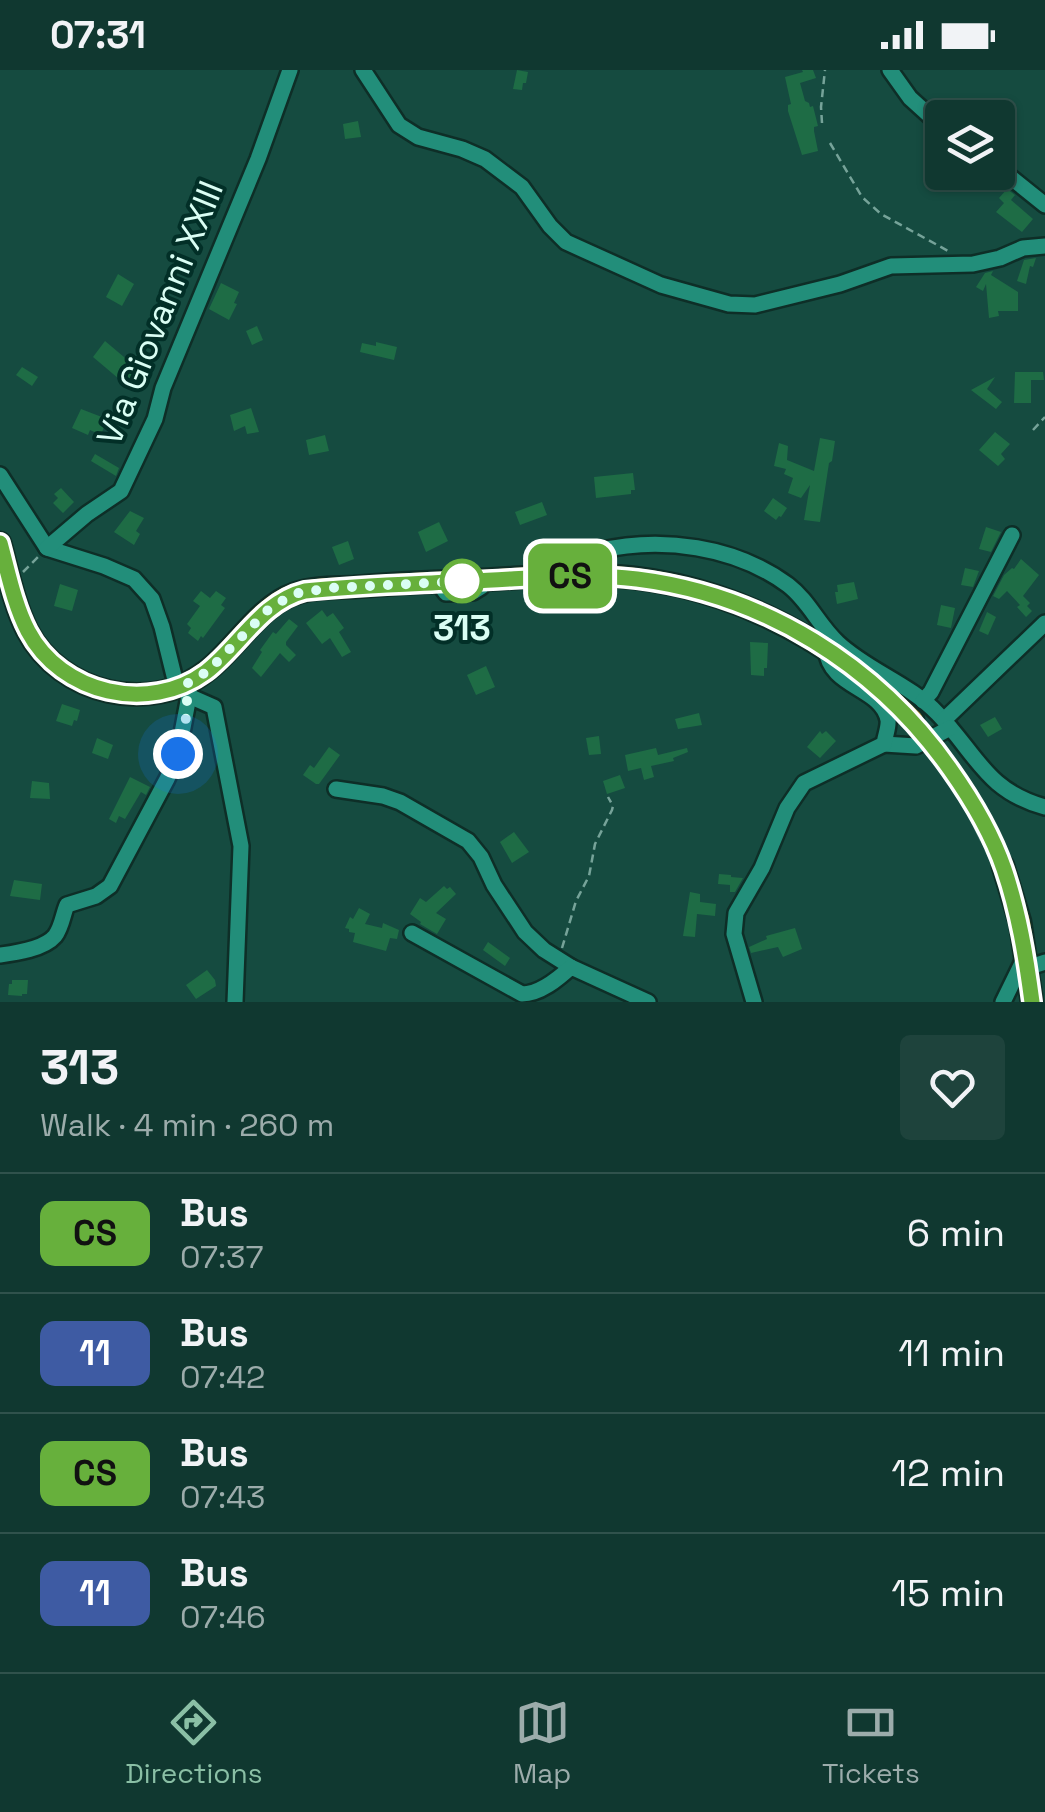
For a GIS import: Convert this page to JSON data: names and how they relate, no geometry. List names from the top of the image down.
{
  "streets": {
    "street": ["Via Giovanni XXIII"]
  },
  "places": ["313"],
  "lines": ["bus line CS"],
  "page": {
    "status": "07:31",
    "on_map": "CS",
    "heading": ["313", "Walk · 4 min · 260 m"],
    "list": [
      {
        "mark": "CS",
        "name": "Bus",
        "note": "07:37",
        "value": "6 min"
      },
      {
        "mark": "11",
        "name": "Bus",
        "note": "07:42",
        "value": "11 min"
      },
      {
        "mark": "CS",
        "name": "Bus",
        "note": "07:43",
        "value": "12 min"
      },
      {
        "mark": "11",
        "name": "Bus",
        "note": "07:46",
        "value": "15 min"
      }
    ],
    "tabs": ["Directions", "Map", "Tickets"]
  }
}
